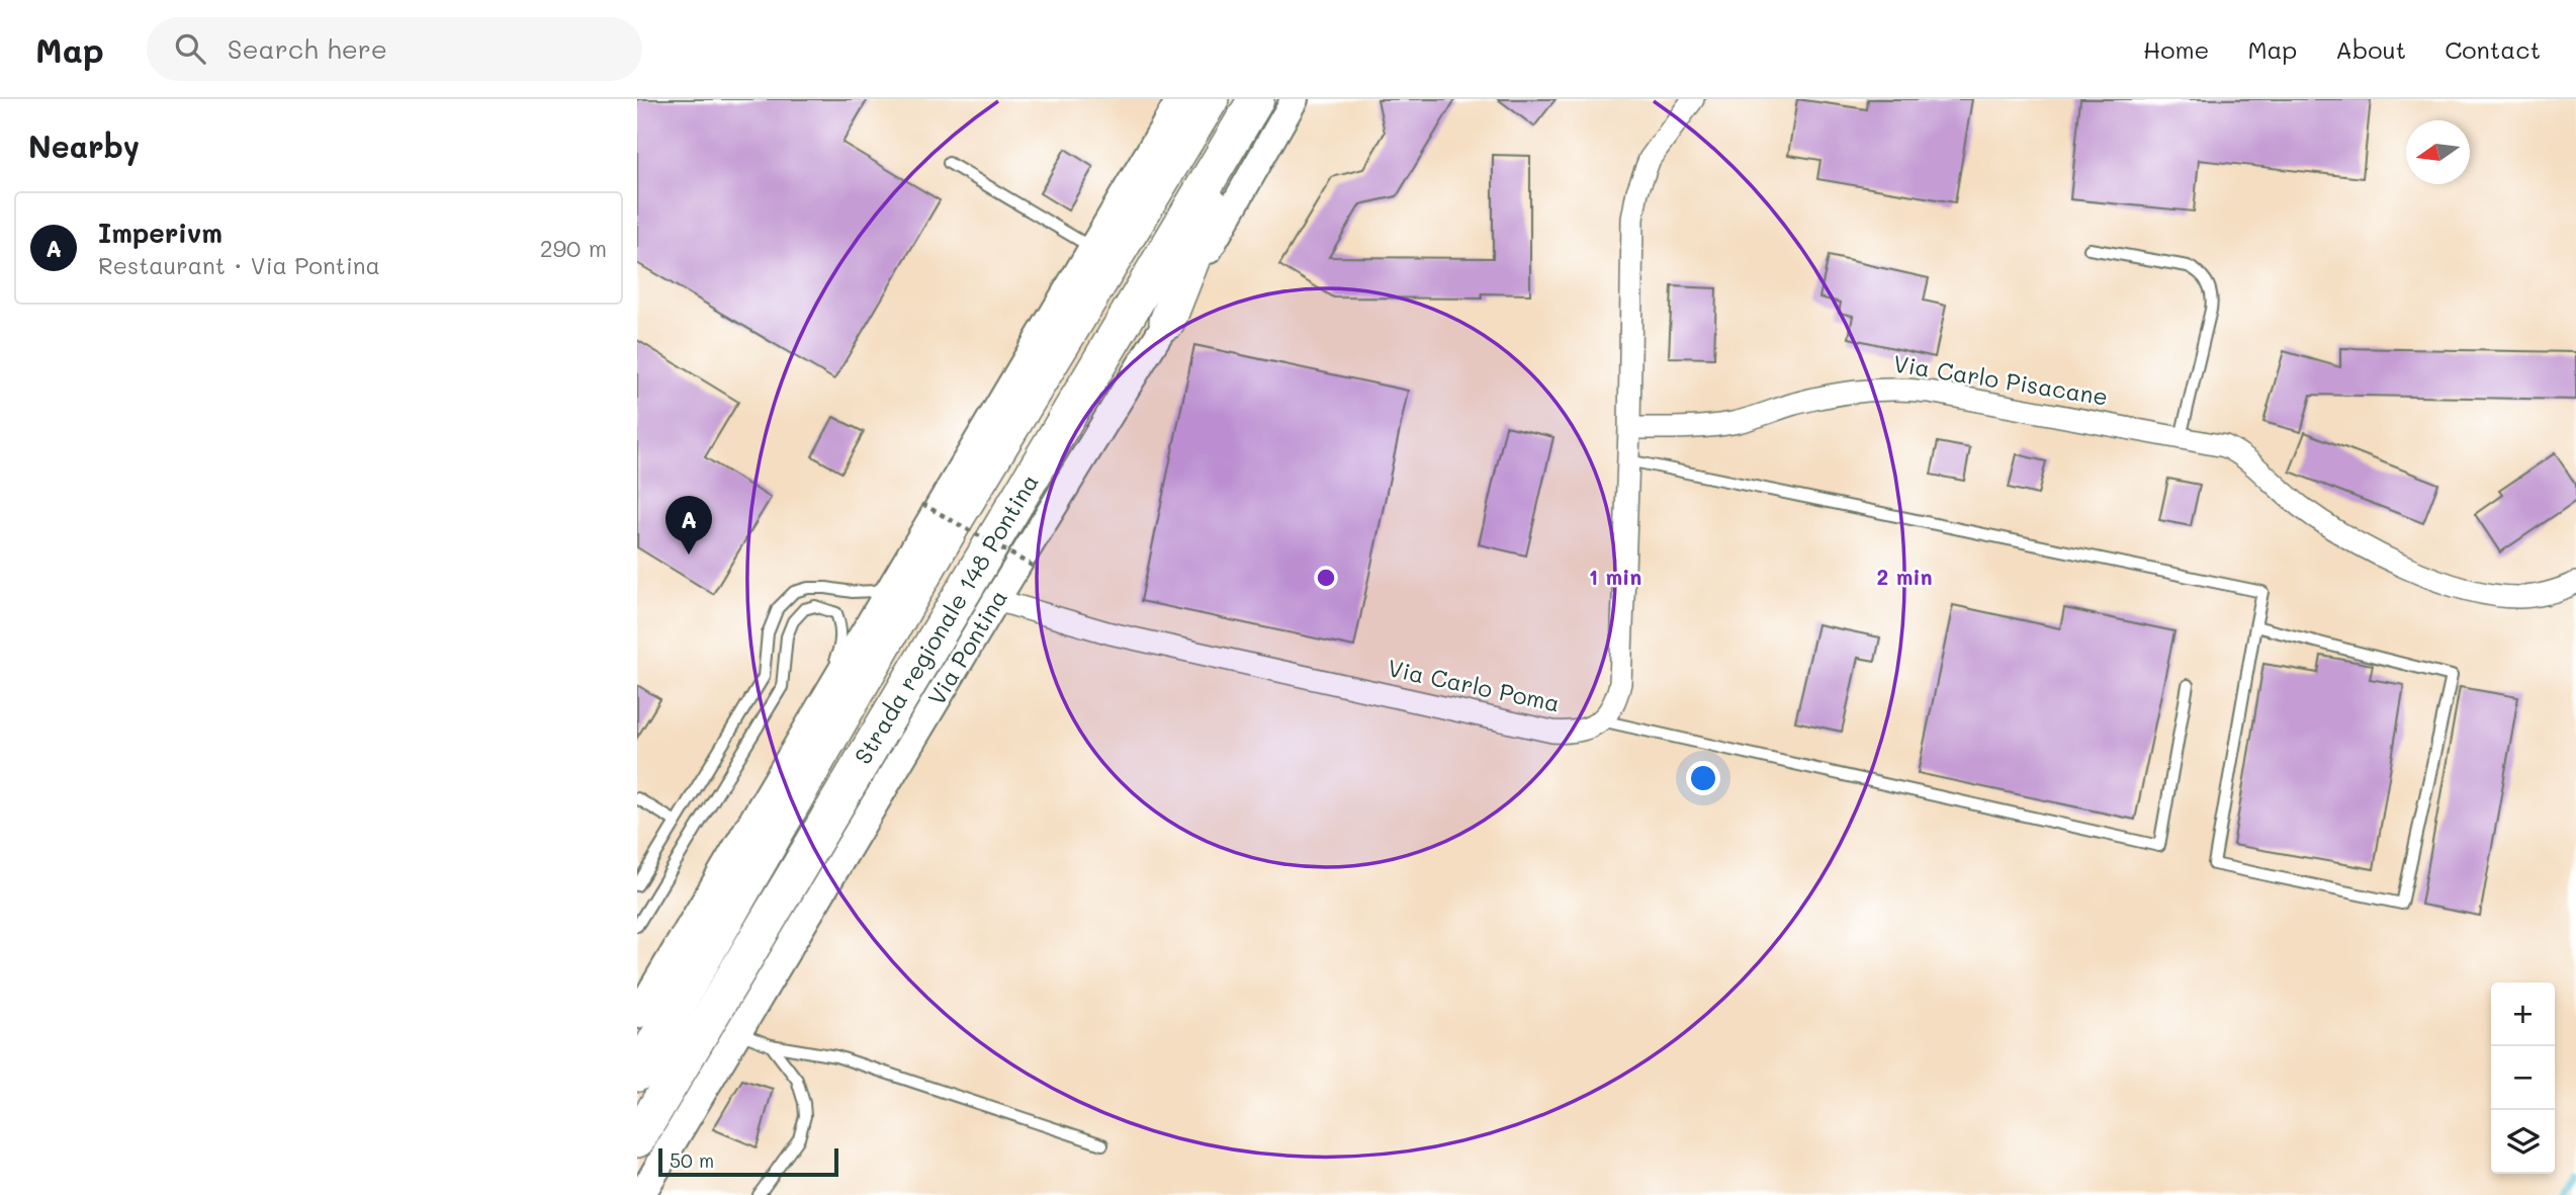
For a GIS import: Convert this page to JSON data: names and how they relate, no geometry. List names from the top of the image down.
{
  "streets": {
    "highway": ["Strada regionale 148 Pontina"],
    "street": ["Via Carlo Pisacane", "Via Pontina", "Via Carlo Poma"]
  },
  "crossings": [
    ["Via Pontina", "Via Carlo Poma"]
  ],
  "scale_bar": "50 m",
  "north": "left",
  "page": {
    "header": "Map",
    "search": "Search here",
    "nav": [
      "Home",
      "Map",
      "About",
      "Contact"
    ],
    "heading": "Nearby",
    "list": [
      {
        "mark": "A",
        "name": "Imperivm",
        "note": "Restaurant · Via Pontina",
        "value": "290 m"
      }
    ],
    "pins": "A",
    "map_buttons": ["+", "−"],
    "scale": "50 m"
  },
  "rings": ["1 min", "2 min"]
}
